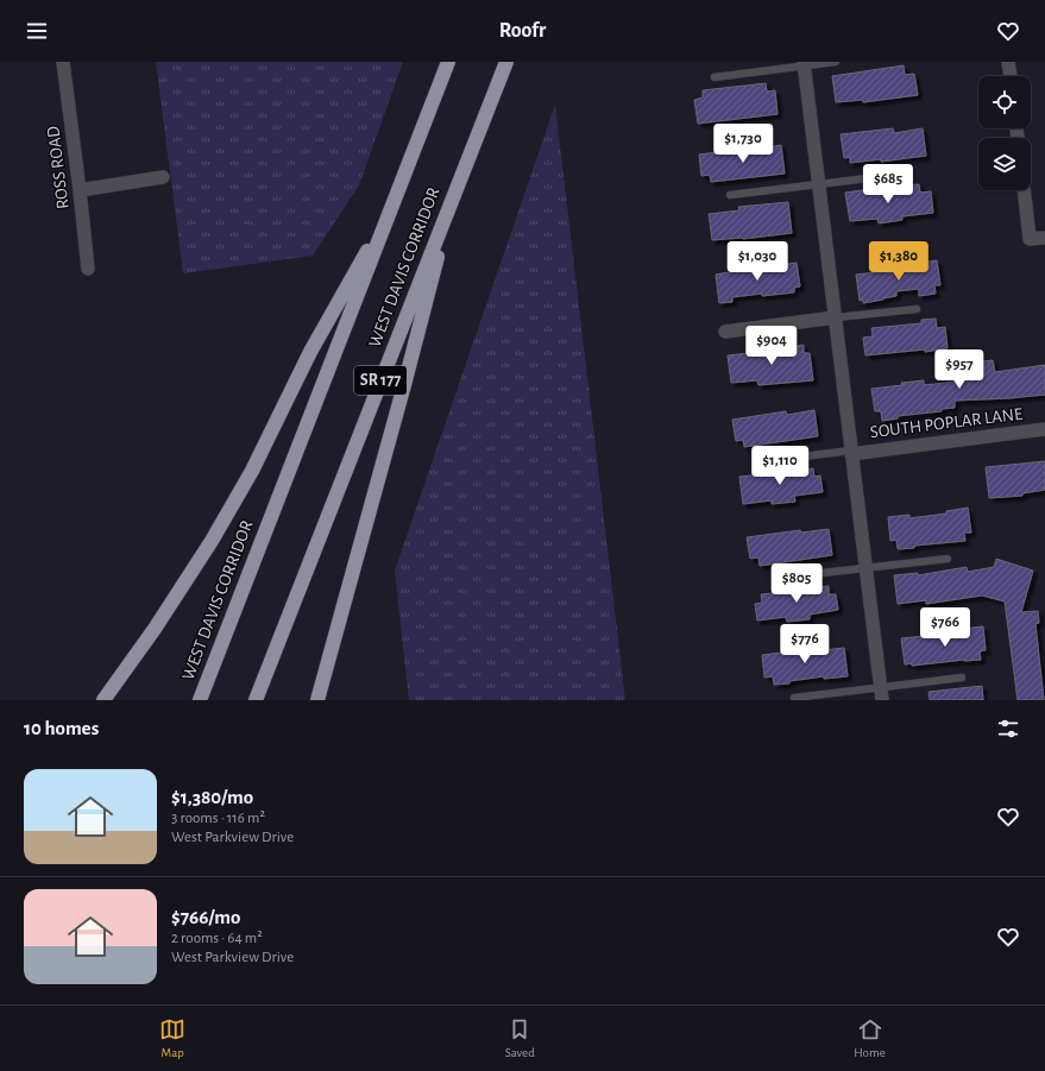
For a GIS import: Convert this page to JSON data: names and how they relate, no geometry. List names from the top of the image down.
{
  "streets": {
    "highway": ["WEST DAVIS CORRIDOR", "SR 177"],
    "street": ["ROSS ROAD", "SOUTH POPLAR LANE"]
  },
  "page": {
    "header": "Roofr",
    "price": [
      "$1,730",
      "$685",
      "$1,030",
      "$1,380",
      "$904",
      "$957",
      "$1,110",
      "$805",
      "$766",
      "$776"
    ],
    "heading": "10 homes",
    "list": [
      {
        "name": "$1,380/mo",
        "note": "3 rooms · 116 m² · West Parkview Drive"
      },
      {
        "name": "$766/mo",
        "note": "2 rooms · 64 m² · West Parkview Drive"
      }
    ],
    "tabs": ["Map", "Saved", "Home"]
  }
}
